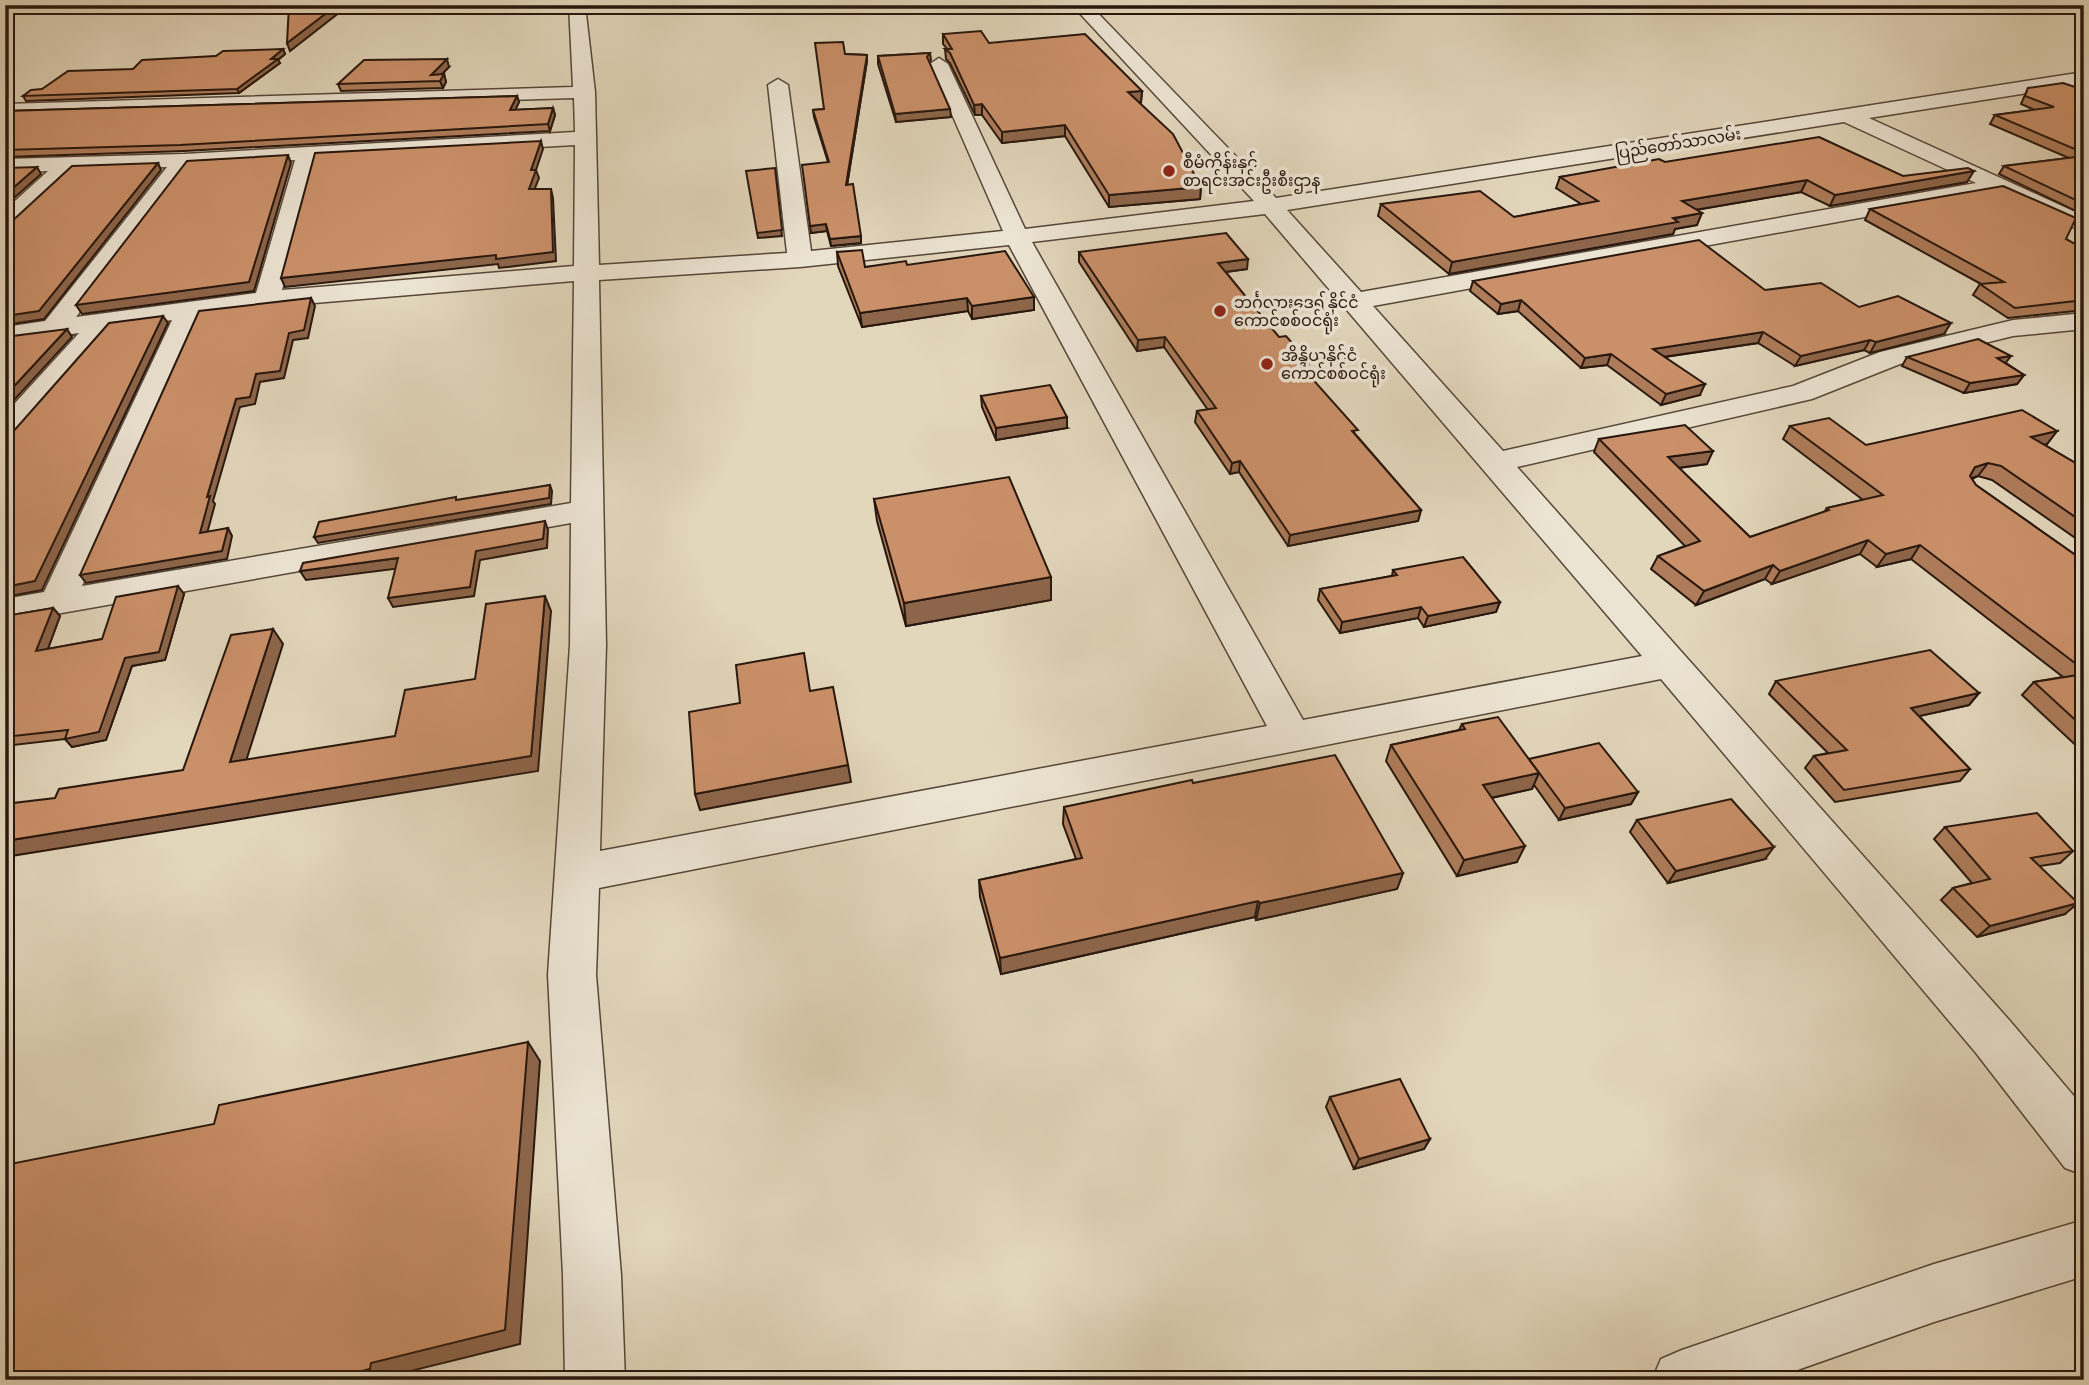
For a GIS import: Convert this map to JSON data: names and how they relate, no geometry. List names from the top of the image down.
{
  "streets": {
    "street": ["ပြည်တော်သာလမ်း"]
  },
  "places": ["စီမံကိန်းနှင့် စာရင်းအင်းဦးစီးဌာန", "ဘင်္ဂလားဒေရှ့်နိုင်ငံ ကောင်စစ်ဝင်ရုံး", "အိန္ဒိယနိုင်ငံ ကောင်စစ်ဝင်ရုံး"]
}
